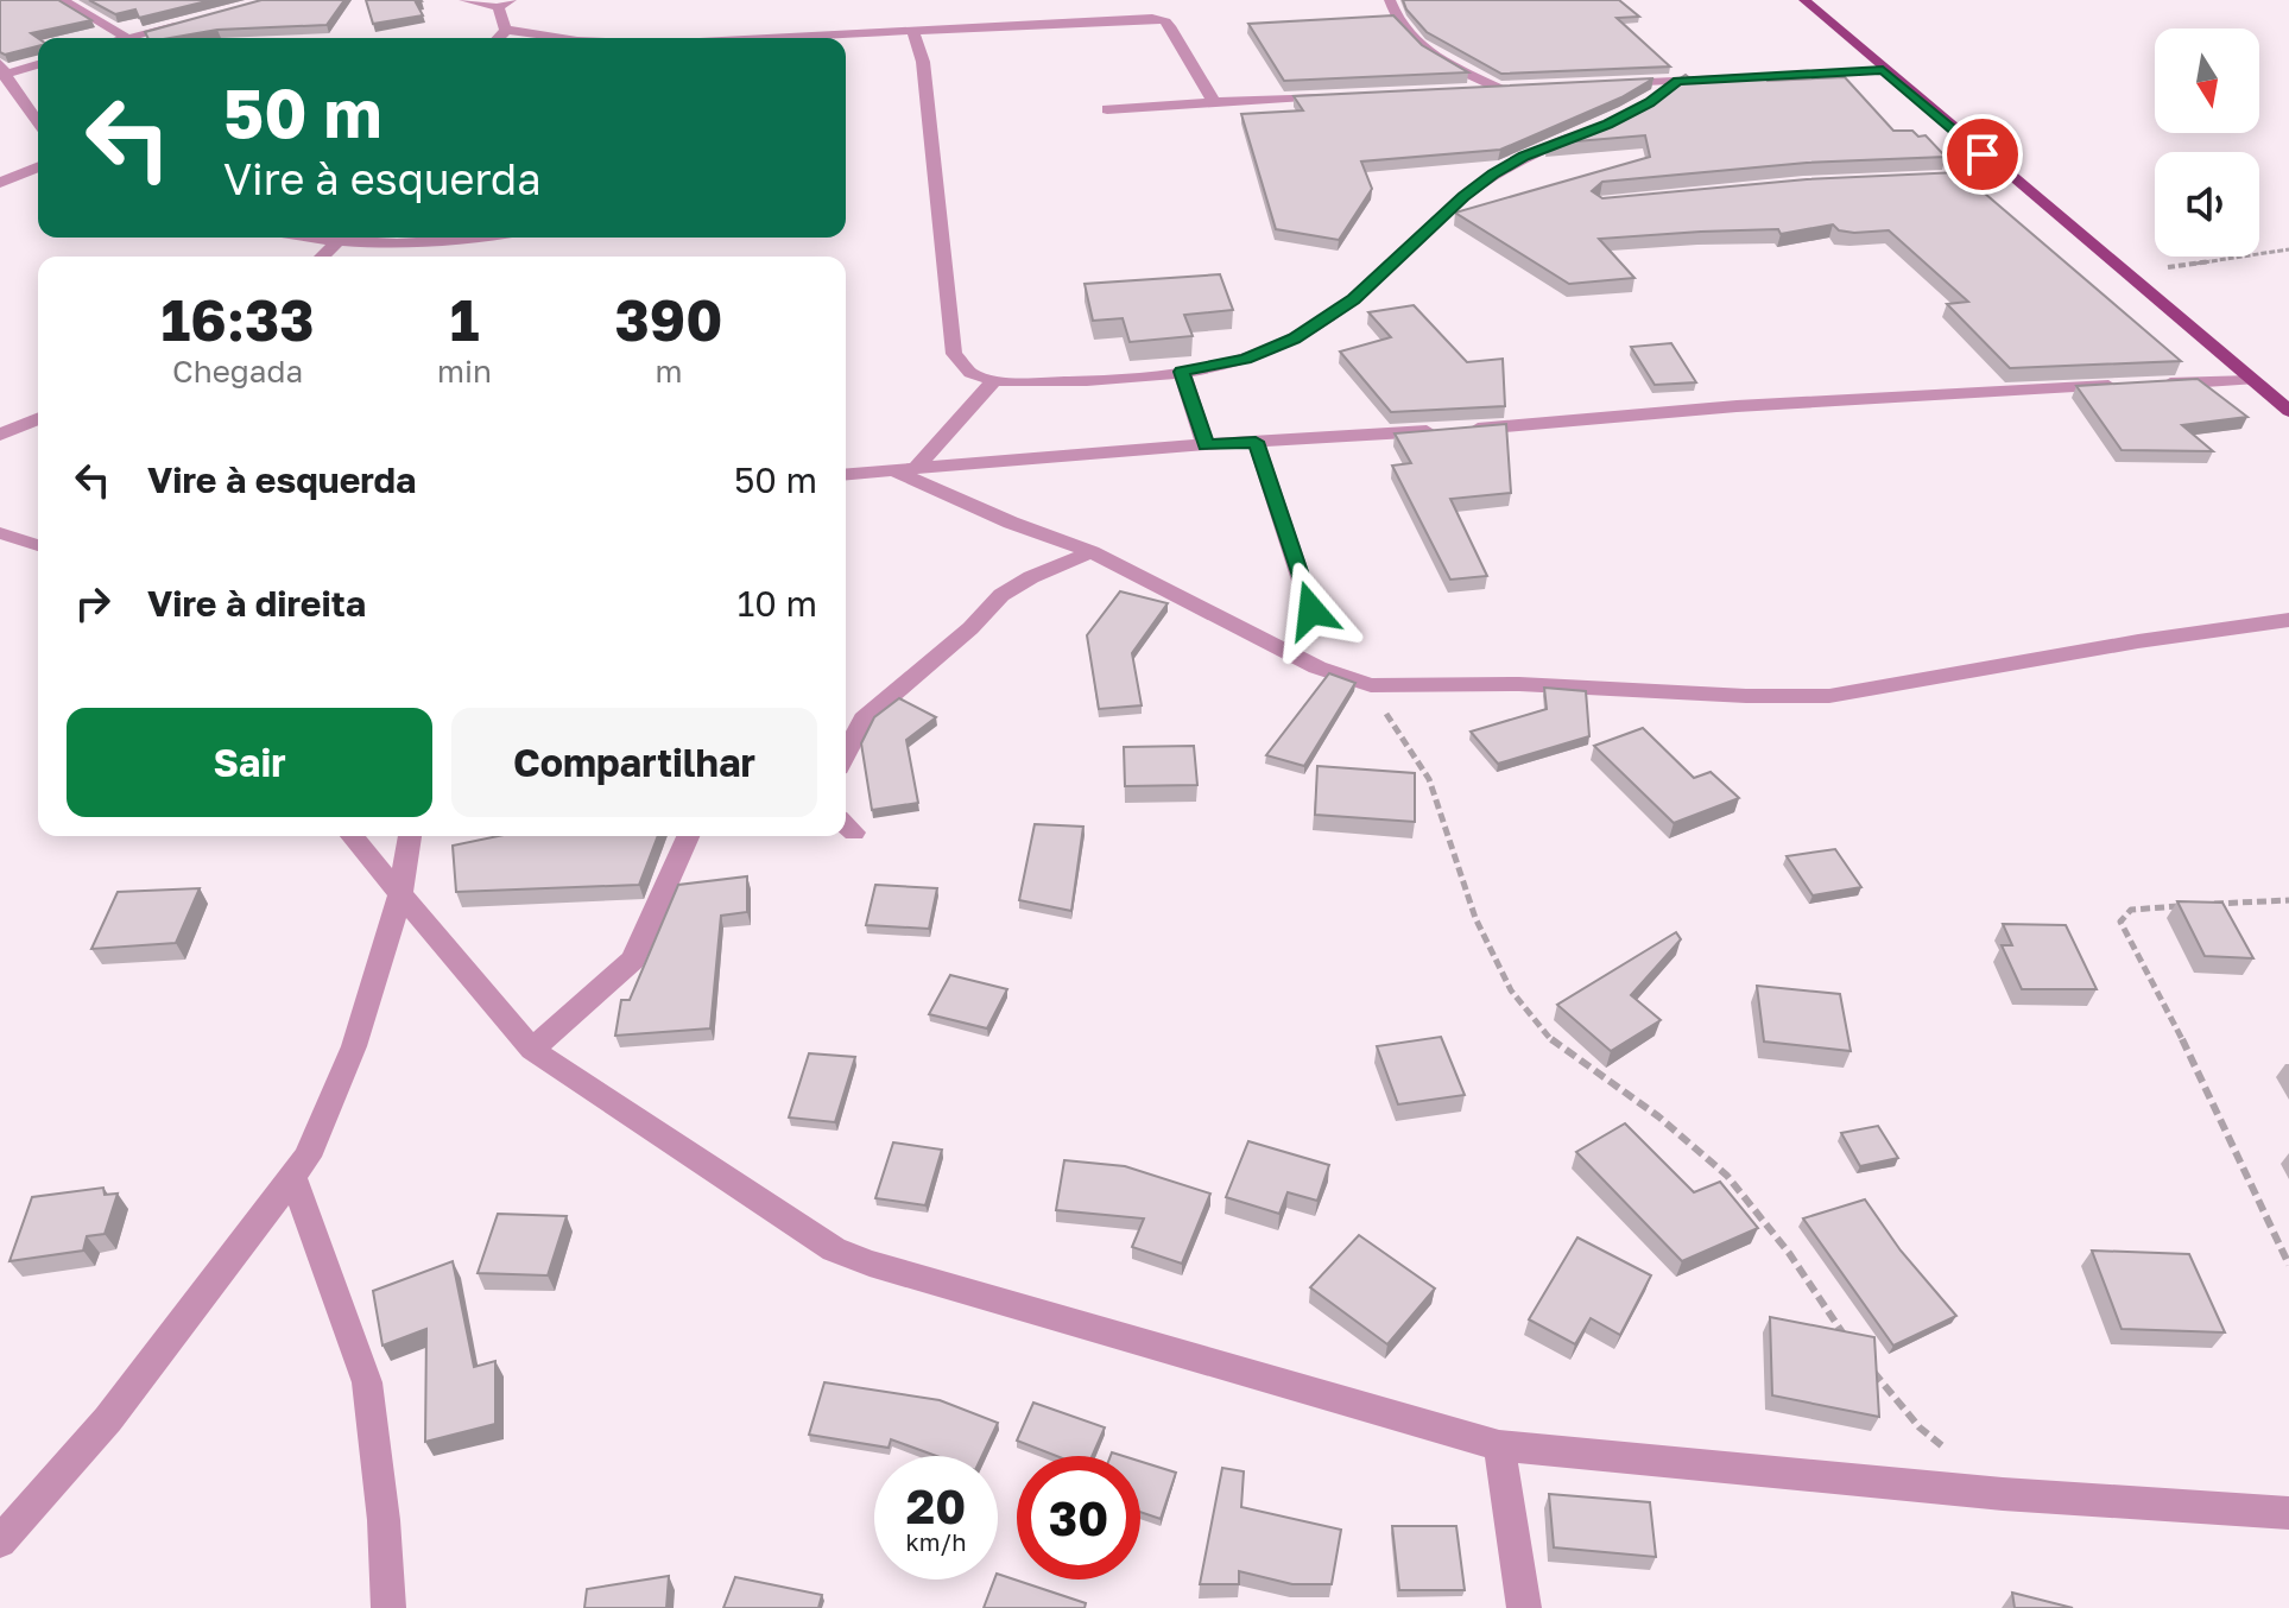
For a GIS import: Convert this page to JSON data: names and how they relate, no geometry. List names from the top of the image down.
{
  "north": "bottom",
  "page": {
    "turn": ["50 m", "Vire à esquerda"],
    "eta": [
      "16:33",
      "Chegada",
      "1",
      "min",
      "390",
      "m"
    ],
    "list": [
      {
        "name": "Vire à esquerda",
        "value": "50 m"
      },
      {
        "name": "Vire à direita",
        "value": "10 m"
      }
    ],
    "buttons": ["Sair", "Compartilhar"],
    "speed": "20 km/h",
    "limit": "30"
  }
}
